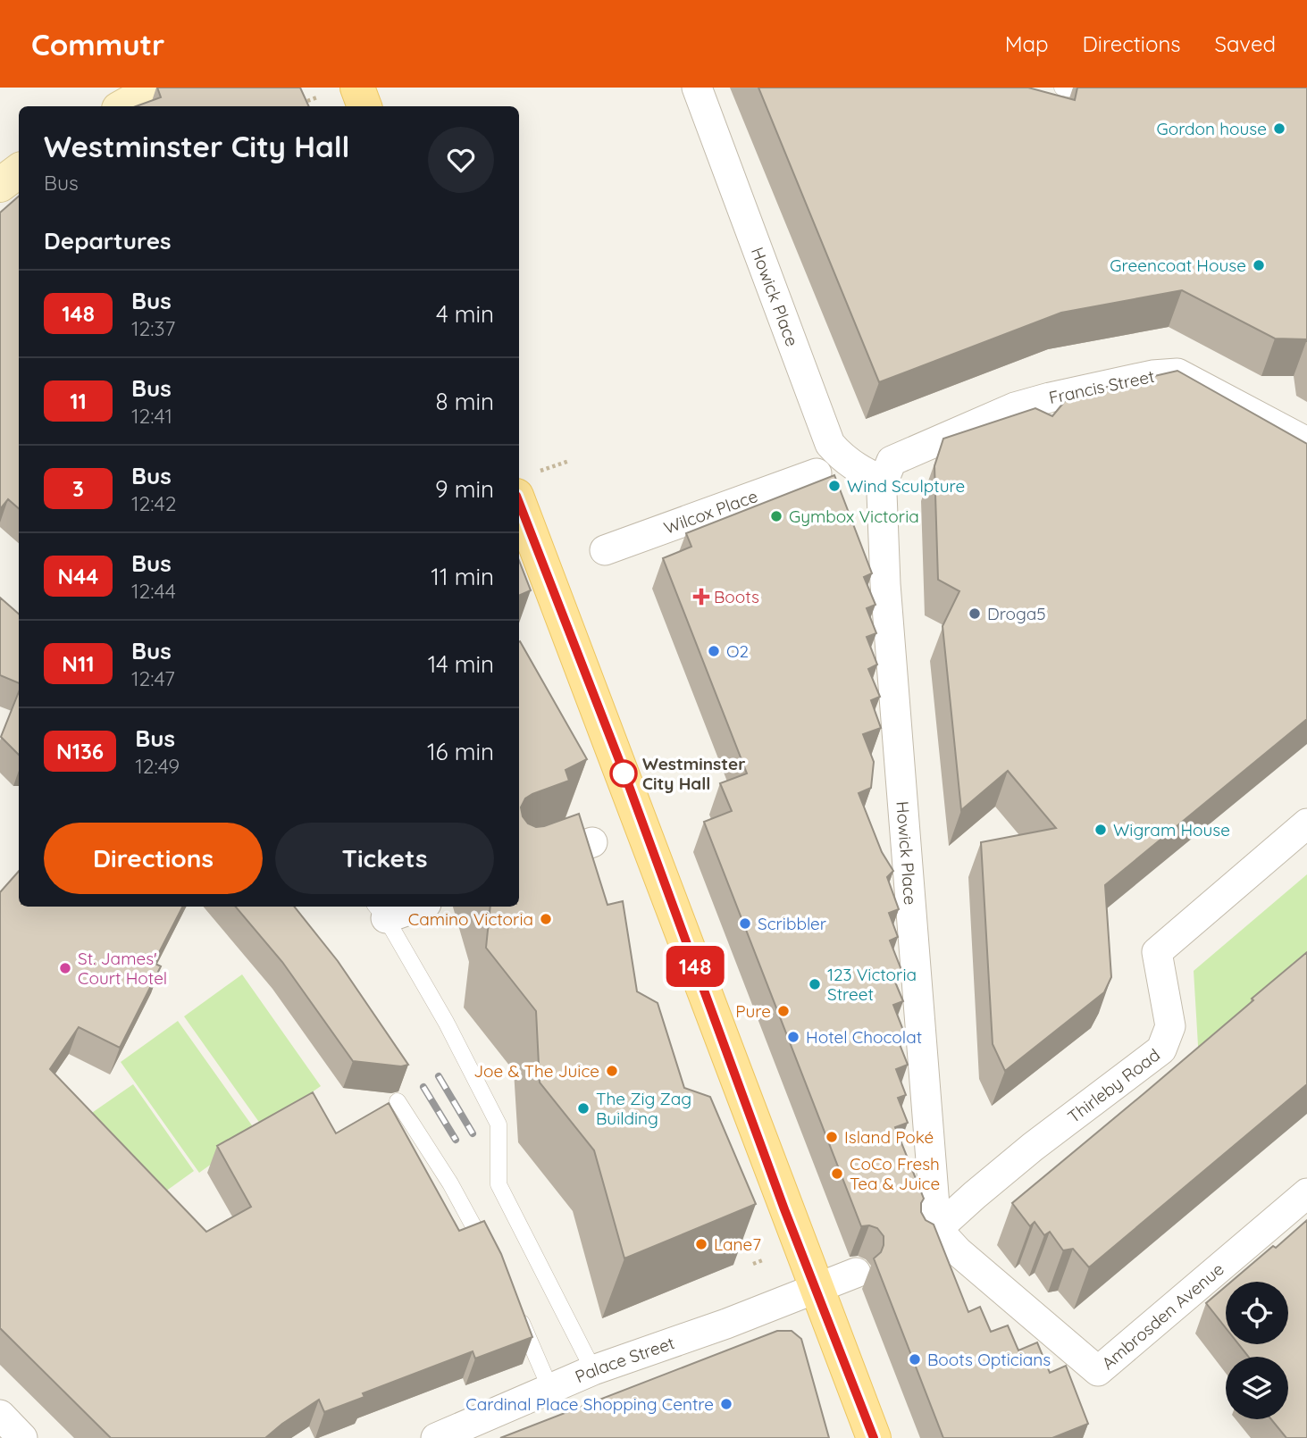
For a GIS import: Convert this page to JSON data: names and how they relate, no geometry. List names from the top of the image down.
{
  "streets": {
    "street": [
      "Howick Place",
      "Francis Street",
      "Wilcox Place",
      "Thirleby Road",
      "Ambrosden Avenue",
      "Palace Street"
    ]
  },
  "crossings": [
    ["Howick Place", "Francis Street"],
    ["Howick Place", "Thirleby Road"],
    ["Howick Place", "Ambrosden Avenue"],
    ["Thirleby Road", "Ambrosden Avenue"]
  ],
  "places": {
    "other": [
      "Gordon house",
      "Greencoat House",
      "Wind Sculpture",
      "Gymbox Victoria",
      "Droga5",
      "O2",
      "Westminster City Hall",
      "Wigram House",
      "Camino Victoria",
      "Scribbler",
      "St. James' Court Hotel",
      "123 Victoria Street",
      "Pure",
      "Hotel Chocolat",
      "Joe & The Juice",
      "The Zig Zag Building",
      "Island Poké",
      "CoCo Fresh Tea & Juice",
      "Lane7",
      "Boots Opticians",
      "Cardinal Place Shopping Centre"
    ],
    "health": ["Boots"]
  },
  "lines": ["bus line 148"],
  "page": {
    "header": "Commutr",
    "nav": ["Map", "Directions", "Saved"],
    "on_map": "148",
    "heading": [
      ["Westminster City Hall", "Bus"],
      "Departures"
    ],
    "list": [
      {
        "mark": "148",
        "name": "Bus",
        "note": "12:37",
        "value": "4 min"
      },
      {
        "mark": "11",
        "name": "Bus",
        "note": "12:41",
        "value": "8 min"
      },
      {
        "mark": "3",
        "name": "Bus",
        "note": "12:42",
        "value": "9 min"
      },
      {
        "mark": "N44",
        "name": "Bus",
        "note": "12:44",
        "value": "11 min"
      },
      {
        "mark": "N11",
        "name": "Bus",
        "note": "12:47",
        "value": "14 min"
      },
      {
        "mark": "N136",
        "name": "Bus",
        "note": "12:49",
        "value": "16 min"
      }
    ],
    "buttons": ["Directions", "Tickets"]
  }
}
